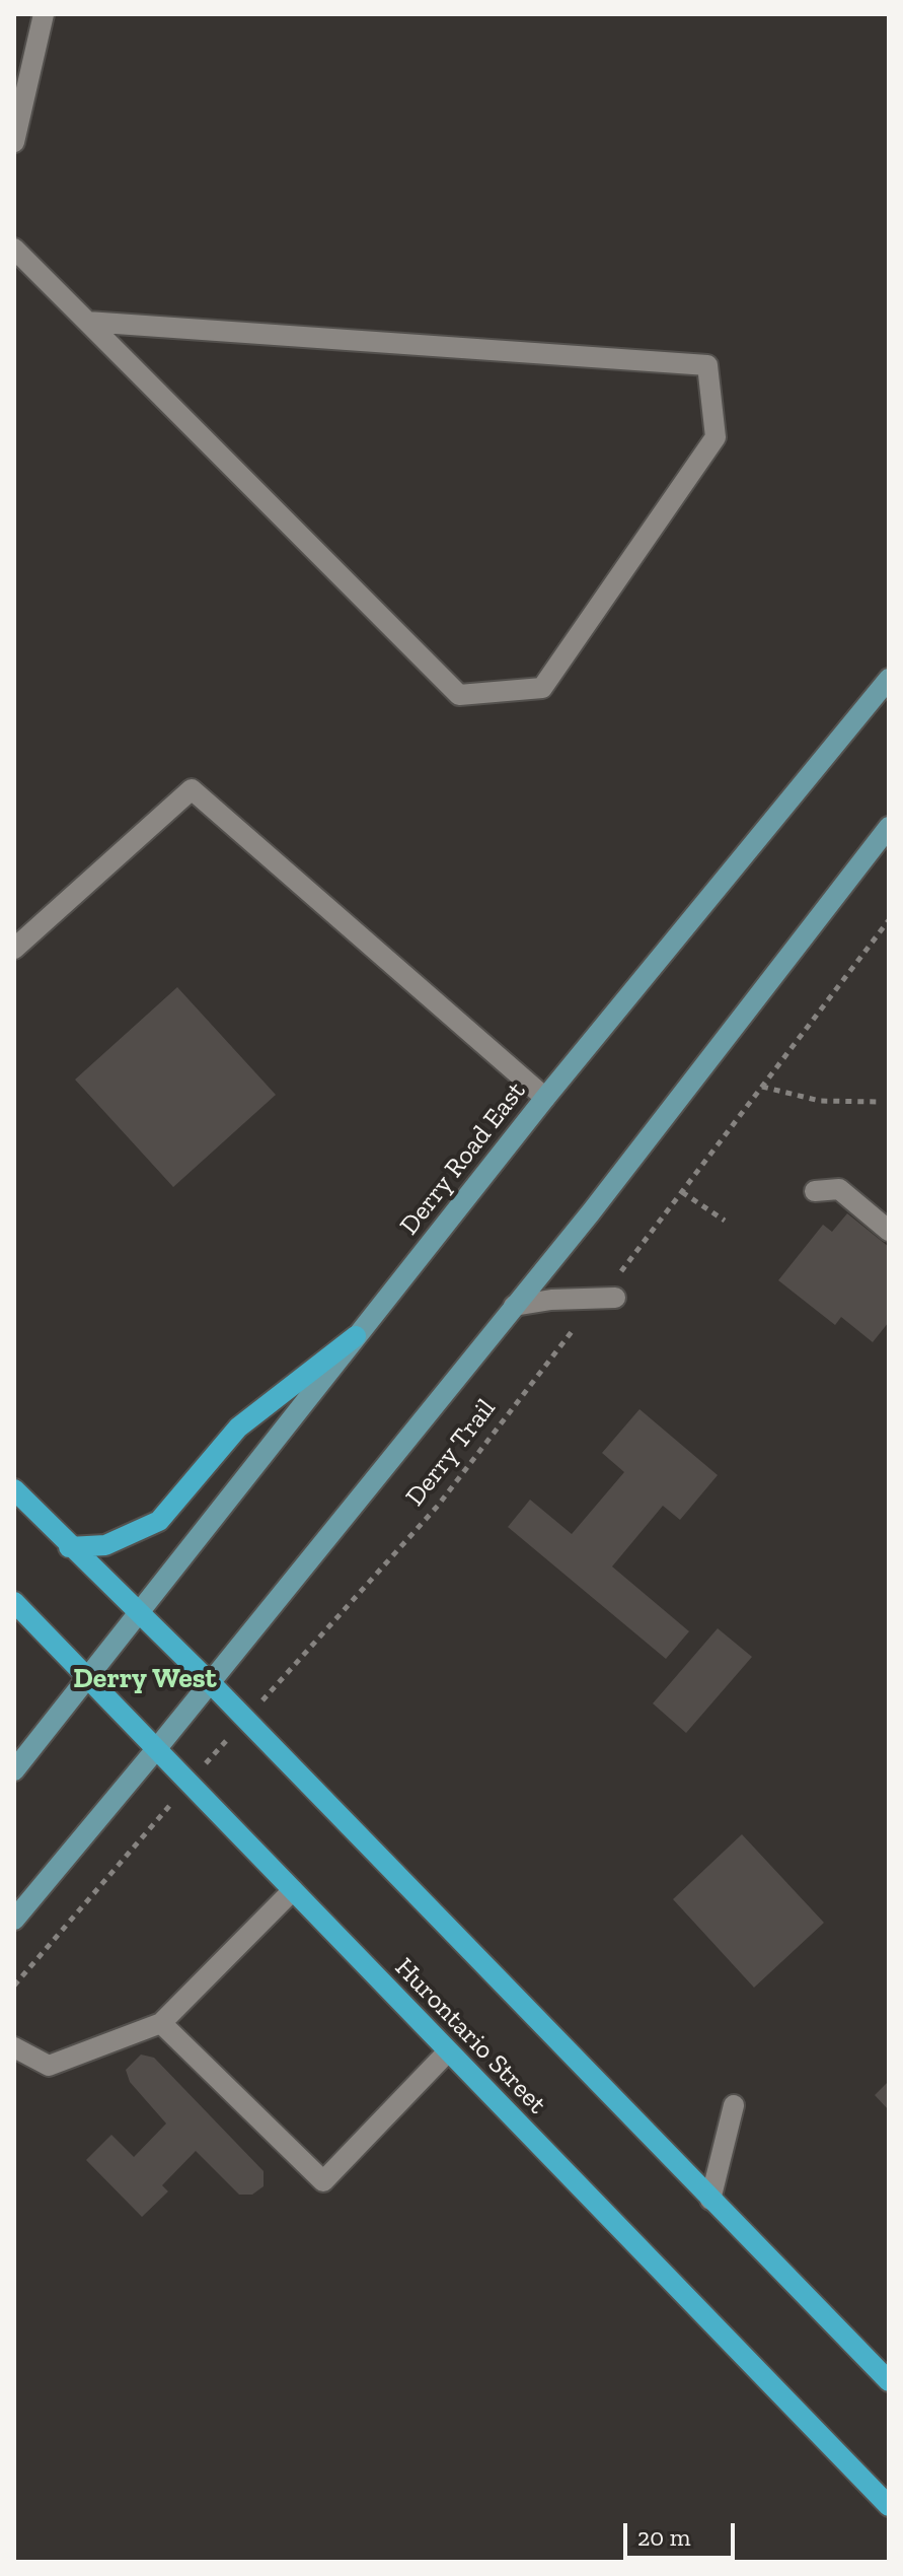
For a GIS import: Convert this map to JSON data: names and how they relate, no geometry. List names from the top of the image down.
{
  "streets": {
    "main road": ["Derry Road East", "Hurontario Street"],
    "path": ["Derry Trail"]
  },
  "crossings": [
    ["Derry Road East", "Hurontario Street"],
    ["Derry Trail", "Hurontario Street"]
  ],
  "districts": ["Derry West"],
  "scale_bar": "20 m"
}
